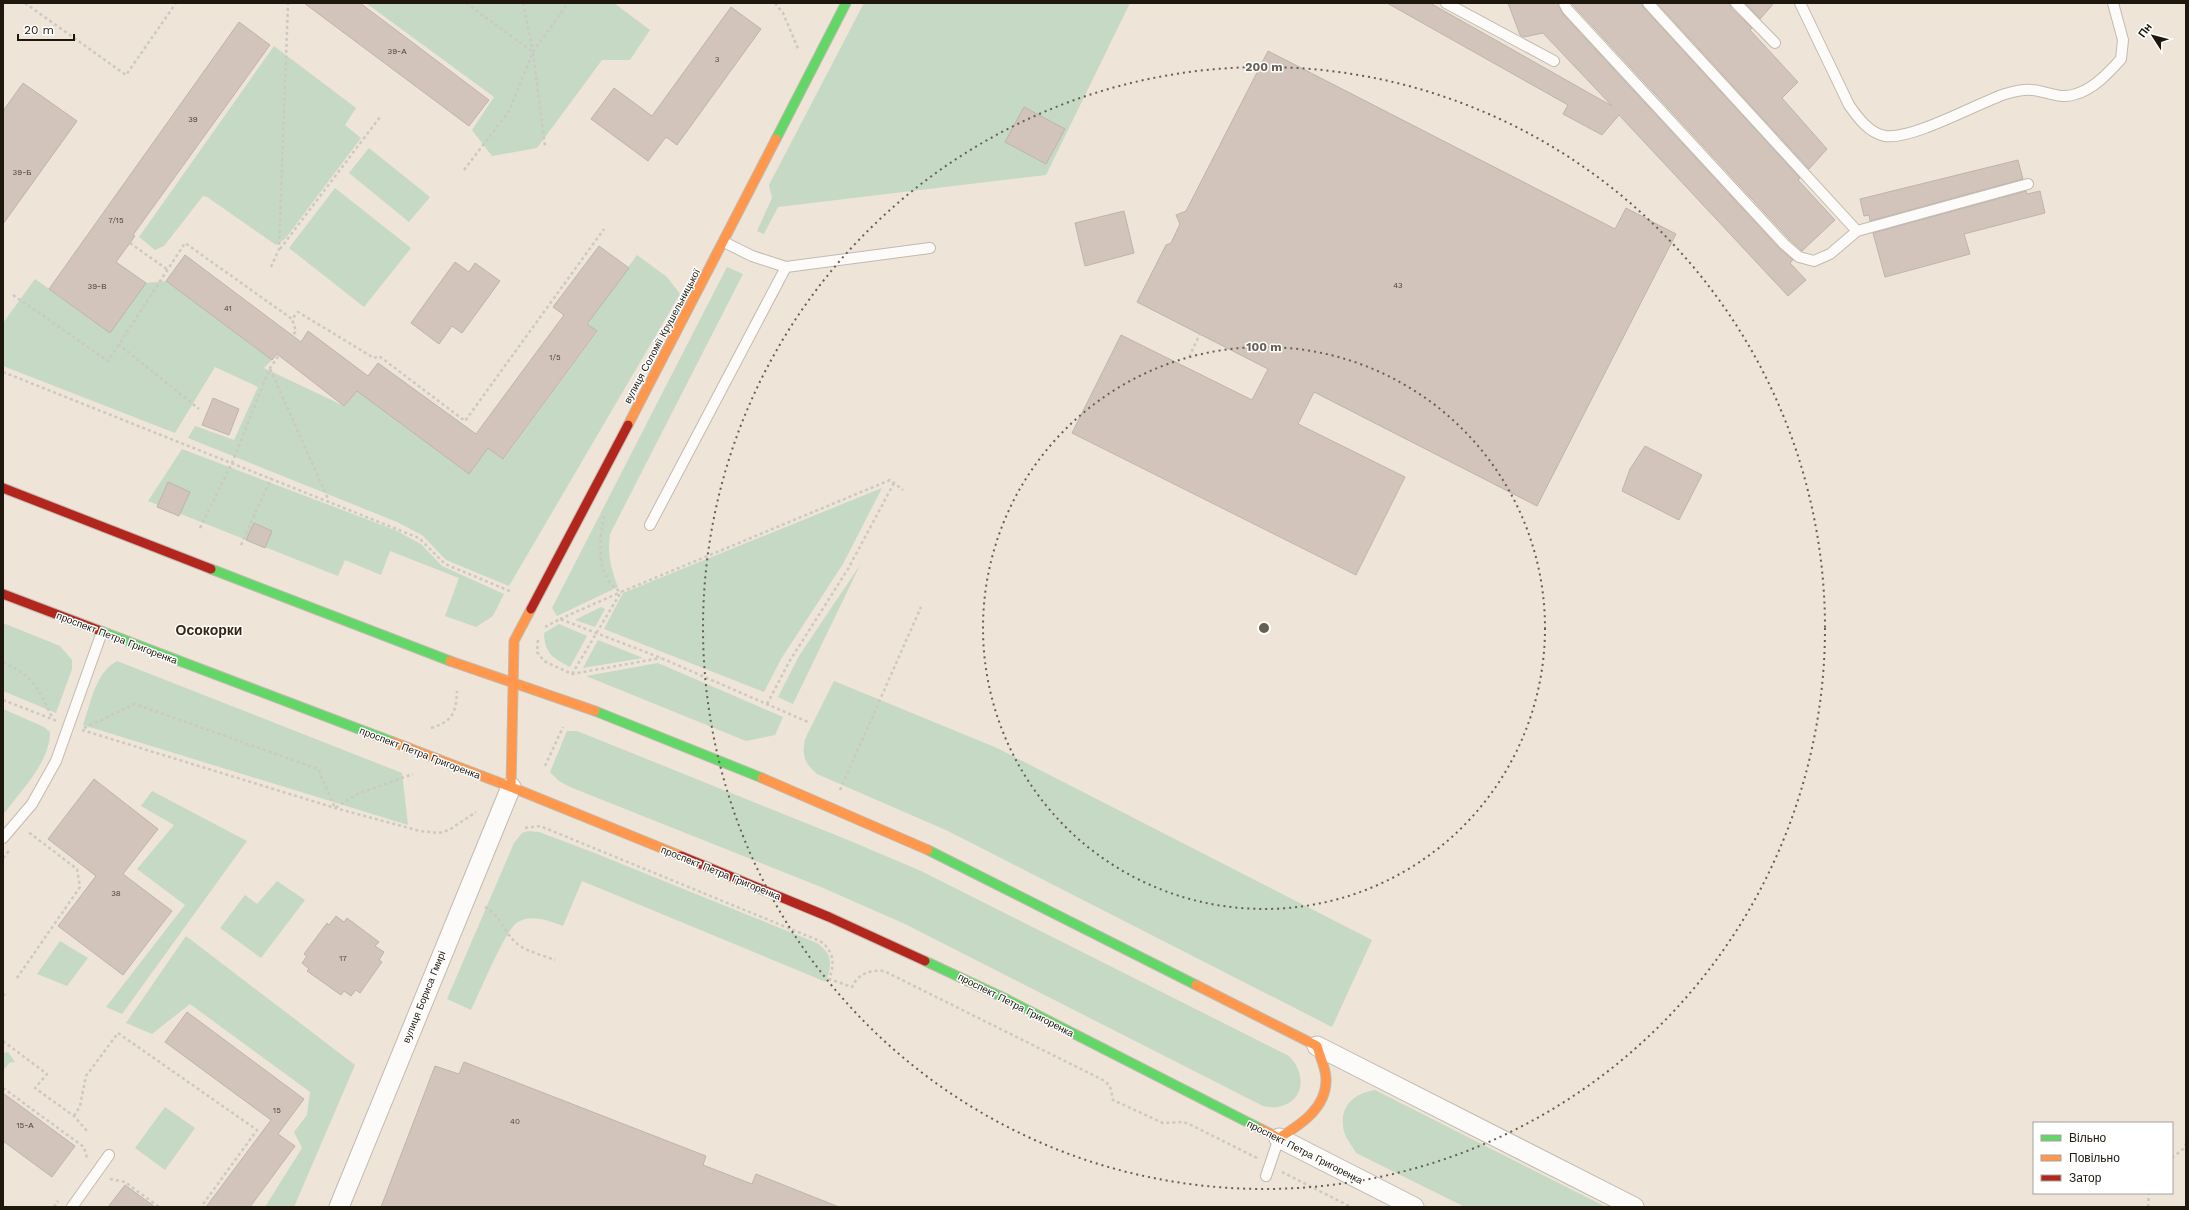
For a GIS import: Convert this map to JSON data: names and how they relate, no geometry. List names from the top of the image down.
{
  "streets": {
    "street": ["вулиця Соломії Крушельницької", "проспект Петра Григоренка", "вулиця Бориса Гмирі"]
  },
  "crossings": [
    ["вулиця Соломії Крушельницької", "проспект Петра Григоренка"],
    ["вулиця Соломії Крушельницької", "вулиця Бориса Гмирі"],
    ["проспект Петра Григоренка", "вулиця Бориса Гмирі"]
  ],
  "districts": ["Осокорки"],
  "house_numbers": [
    "39-А",
    "3",
    "39",
    "39-Б",
    "7/15",
    "43",
    "39-В",
    "41",
    "1/5",
    "38",
    "17",
    "15",
    "40",
    "15-А"
  ],
  "legend": ["Вільно", "Повільно", "Затор"],
  "scale_bar": "20 m",
  "north": "top left",
  "rings": ["200 m", "100 m"]
}
